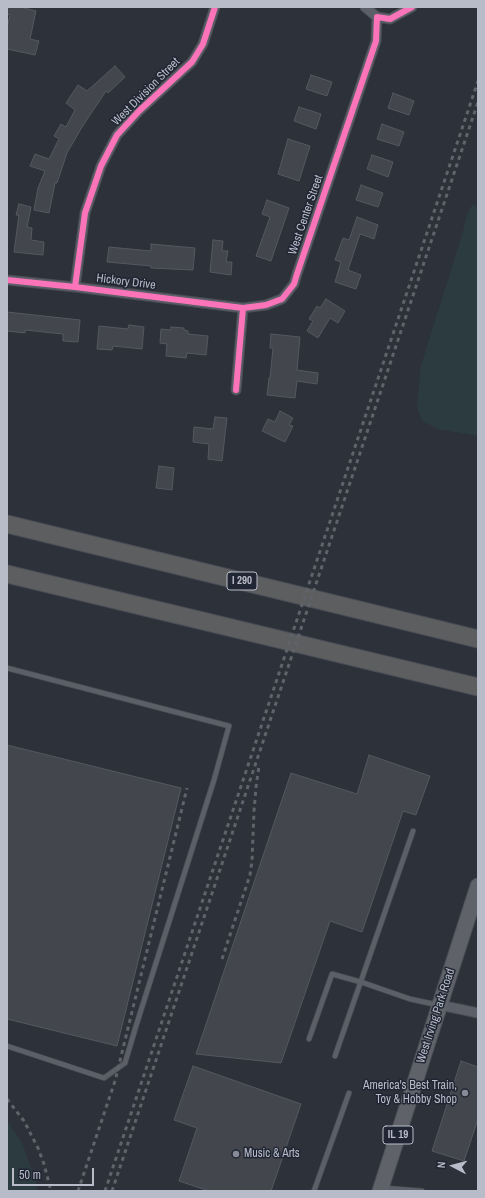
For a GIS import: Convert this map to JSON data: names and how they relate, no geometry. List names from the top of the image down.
{
  "streets": {
    "highway": ["I 290"],
    "main road": ["West Irving Park Road", "IL 19"],
    "street": ["West Division Street", "West Center Street", "Hickory Drive"]
  },
  "crossings": [
    ["West Division Street", "Hickory Drive"],
    ["West Center Street", "Hickory Drive"]
  ],
  "places": ["America's Best Train, Toy & Hobby Shop", "Music & Arts"],
  "scale_bar": "50 m",
  "north": "left"
}
